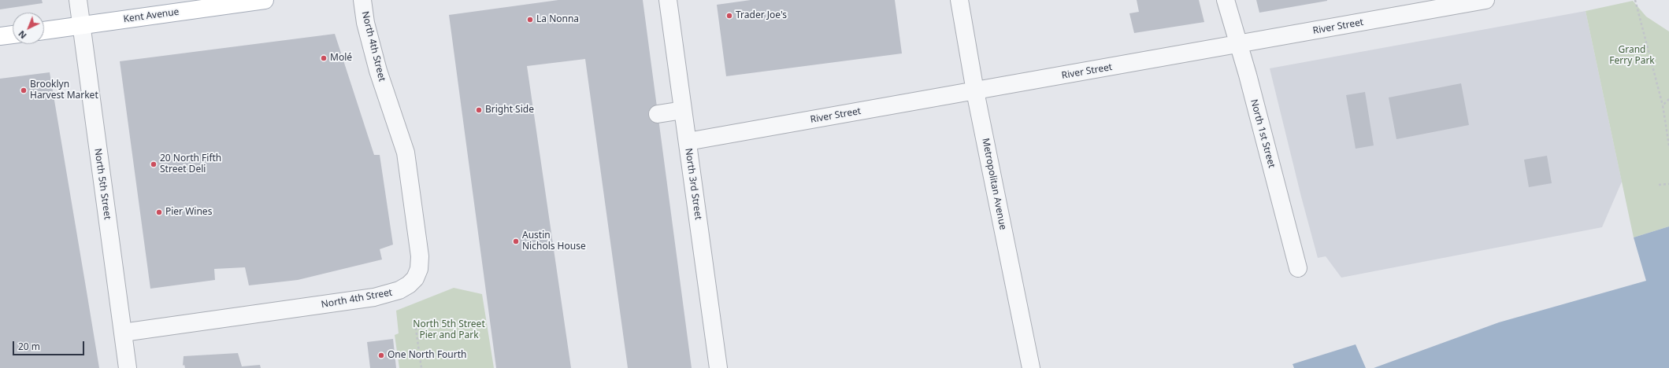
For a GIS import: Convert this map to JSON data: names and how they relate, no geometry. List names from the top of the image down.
{
  "streets": {
    "main road": ["Kent Avenue"],
    "street": [
      "River Street",
      "North 4th Street",
      "North 1st Street",
      "North 5th Street",
      "North 3rd Street",
      "Metropolitan Avenue"
    ]
  },
  "crossings": [
    ["Kent Avenue", "North 5th Street"],
    ["River Street", "North 1st Street"],
    ["River Street", "North 3rd Street"],
    ["River Street", "Metropolitan Avenue"],
    ["North 4th Street", "North 5th Street"]
  ],
  "parks": ["Grand Ferry Park", "North 5th Street Pier and Park"],
  "places": [
    "Trader Joe's",
    "La Nonna",
    "Molé",
    "Brooklyn Harvest Market",
    "Bright Side",
    "20 North Fifth Street Deli",
    "Pier Wines",
    "Austin Nichols House",
    "One North Fourth"
  ],
  "scale_bar": "20 m",
  "north": "bottom left"
}
